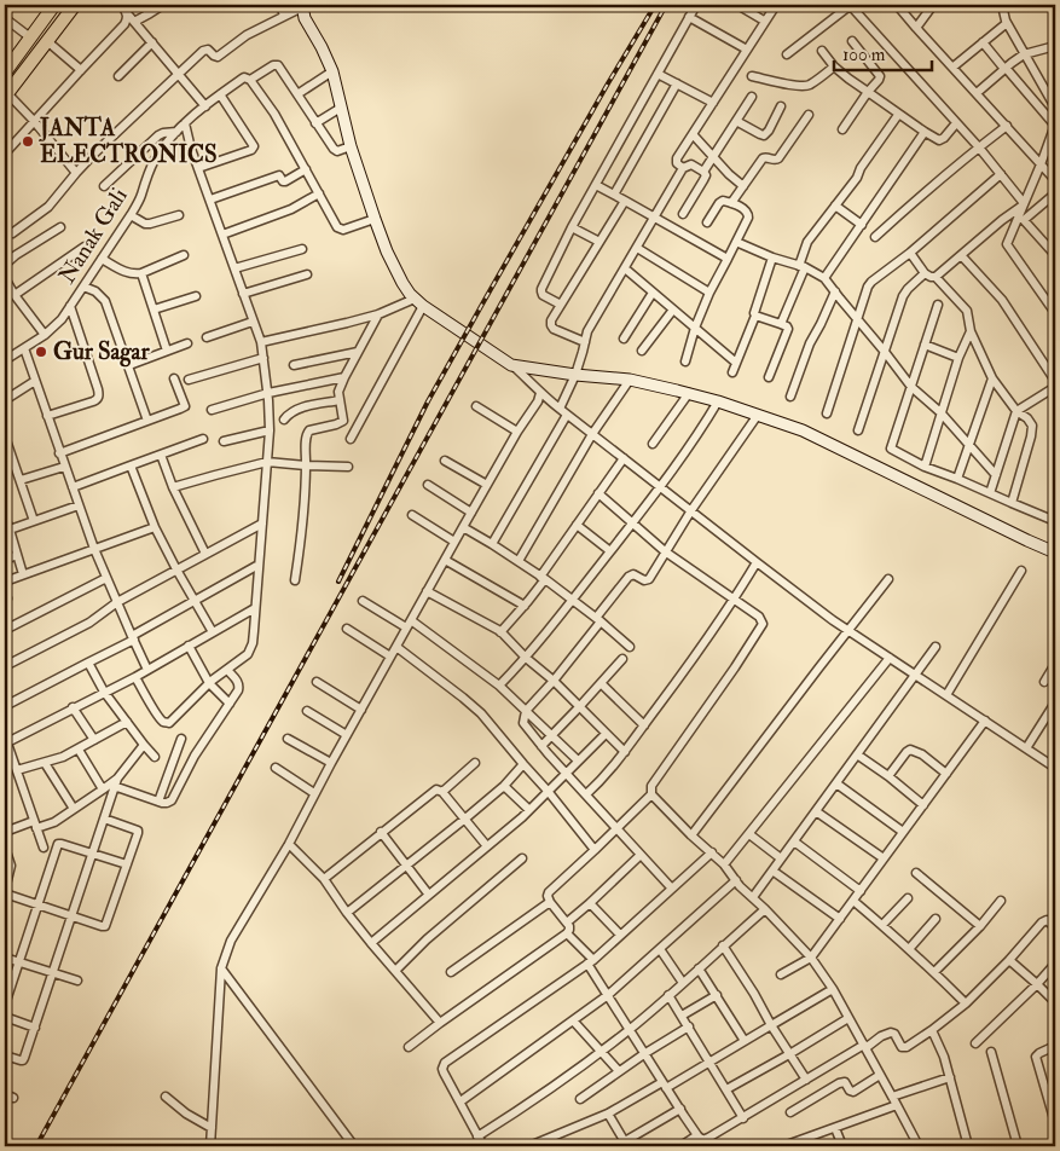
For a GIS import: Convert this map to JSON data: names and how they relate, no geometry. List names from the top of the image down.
{
  "streets": {
    "street": ["Nanak Gali"]
  },
  "places": ["JANTA ELECTRONICS", "Gur Sagar"],
  "scale_bar": "100 m"
}
